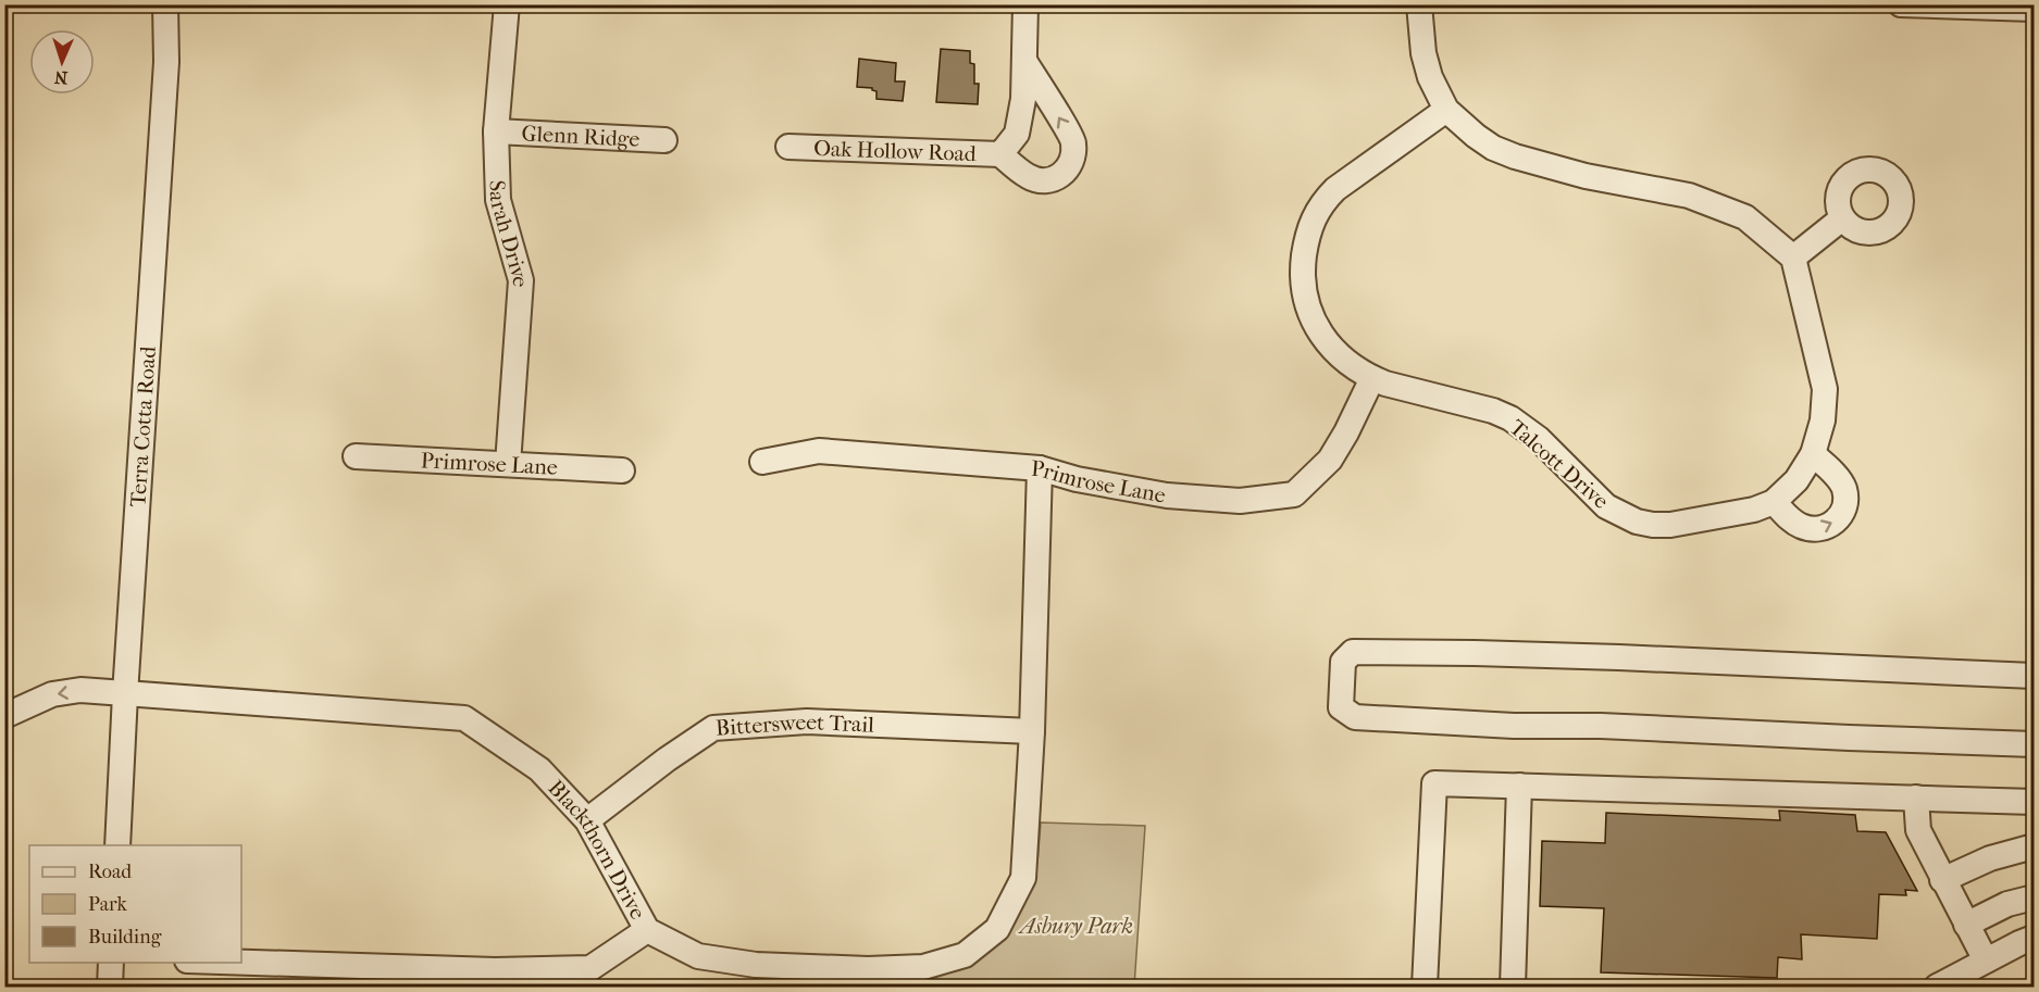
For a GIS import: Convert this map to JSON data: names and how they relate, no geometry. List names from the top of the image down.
{
  "streets": {
    "street": [
      "Glenn Ridge",
      "Oak Hollow Road",
      "Sarah Drive",
      "Terra Cotta Road",
      "Primrose Lane",
      "Talcott Drive",
      "Bittersweet Trail",
      "Blackthorn Drive"
    ]
  },
  "crossings": [
    ["Glenn Ridge", "Sarah Drive"],
    ["Sarah Drive", "Primrose Lane"],
    ["Terra Cotta Road", "Blackthorn Drive"],
    ["Primrose Lane", "Talcott Drive"],
    ["Primrose Lane", "Blackthorn Drive"],
    ["Bittersweet Trail", "Blackthorn Drive"]
  ],
  "parks": ["Asbury Park"],
  "legend": ["Road", "Park", "Building"],
  "north": "bottom"
}
